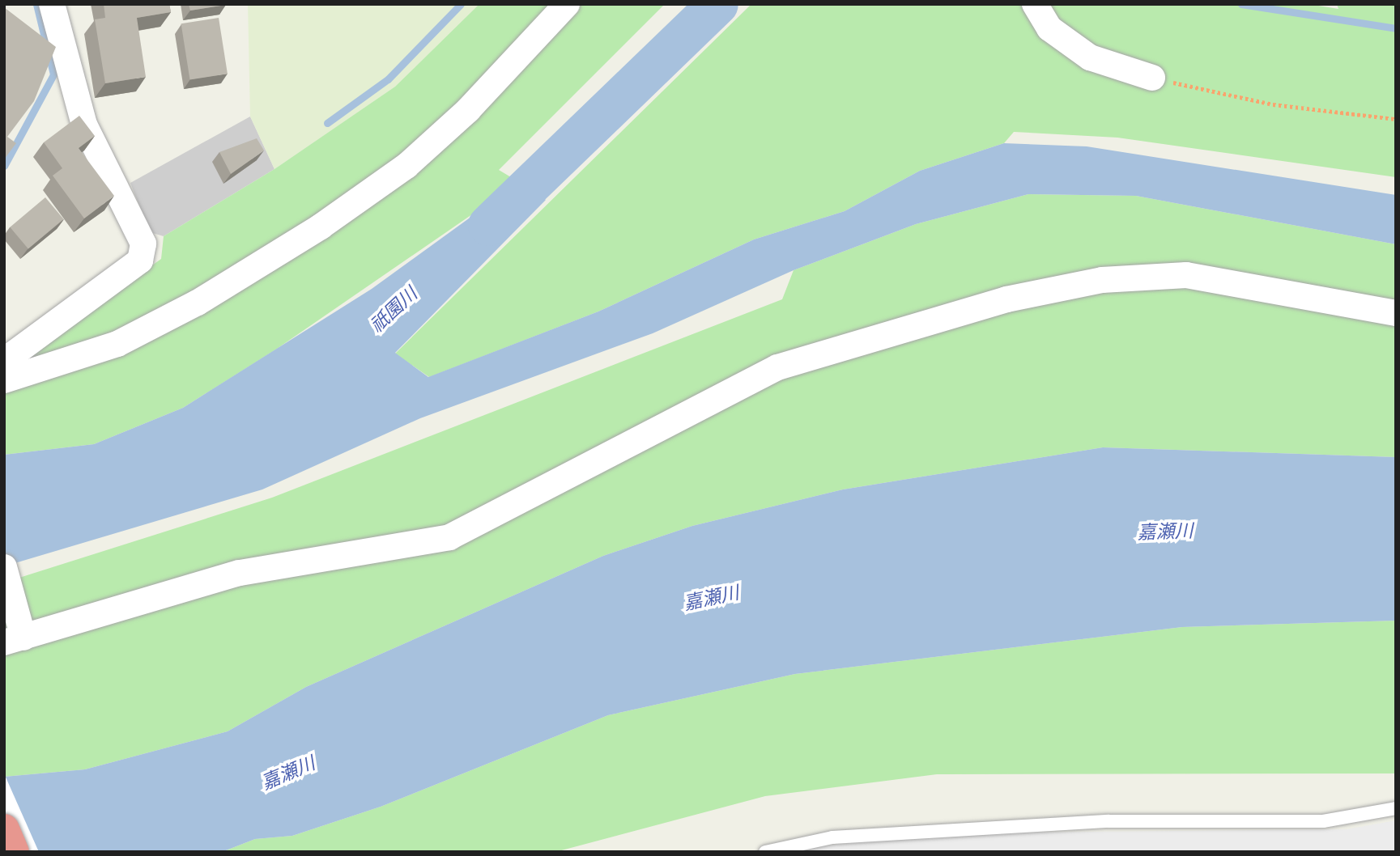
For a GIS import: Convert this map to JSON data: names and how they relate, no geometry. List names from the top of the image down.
{
  "water": ["祇園川", "嘉瀬川"]
}
